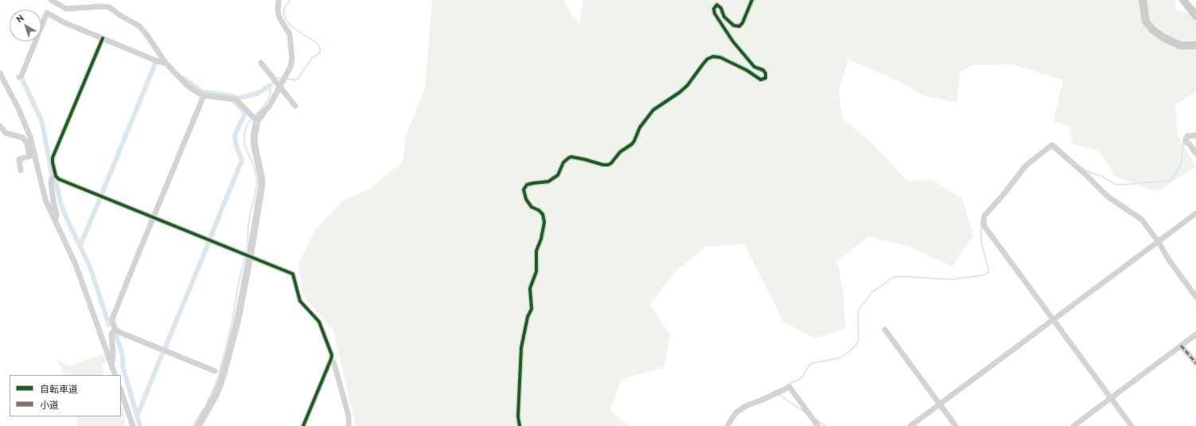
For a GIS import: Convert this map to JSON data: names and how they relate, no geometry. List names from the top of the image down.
{
  "legend": ["自転車道", "小道"],
  "north": "top left"
}
